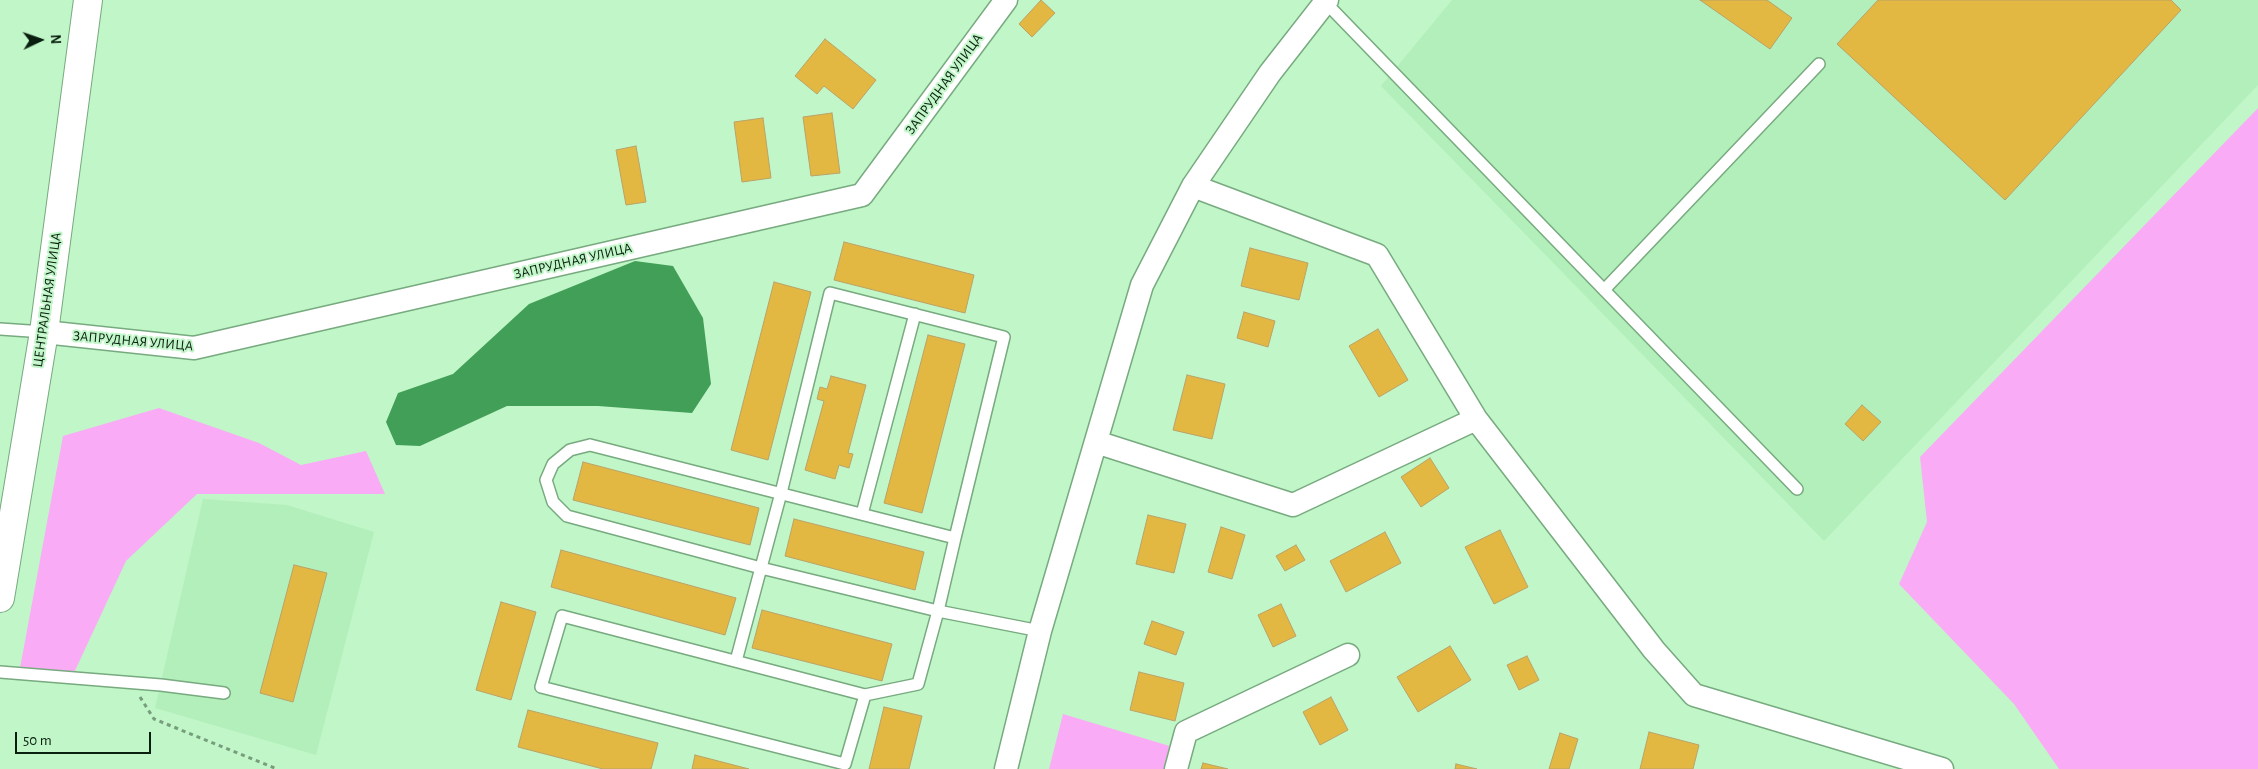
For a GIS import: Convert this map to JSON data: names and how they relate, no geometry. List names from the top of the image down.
{
  "streets": {
    "street": ["ЗАПРУДНАЯ УЛИЦА", "ЦЕНТРАЛЬНАЯ УЛИЦА"]
  },
  "crossings": [
    ["ЗАПРУДНАЯ УЛИЦА", "ЦЕНТРАЛЬНАЯ УЛИЦА"]
  ],
  "scale_bar": "50 m",
  "north": "right"
}
